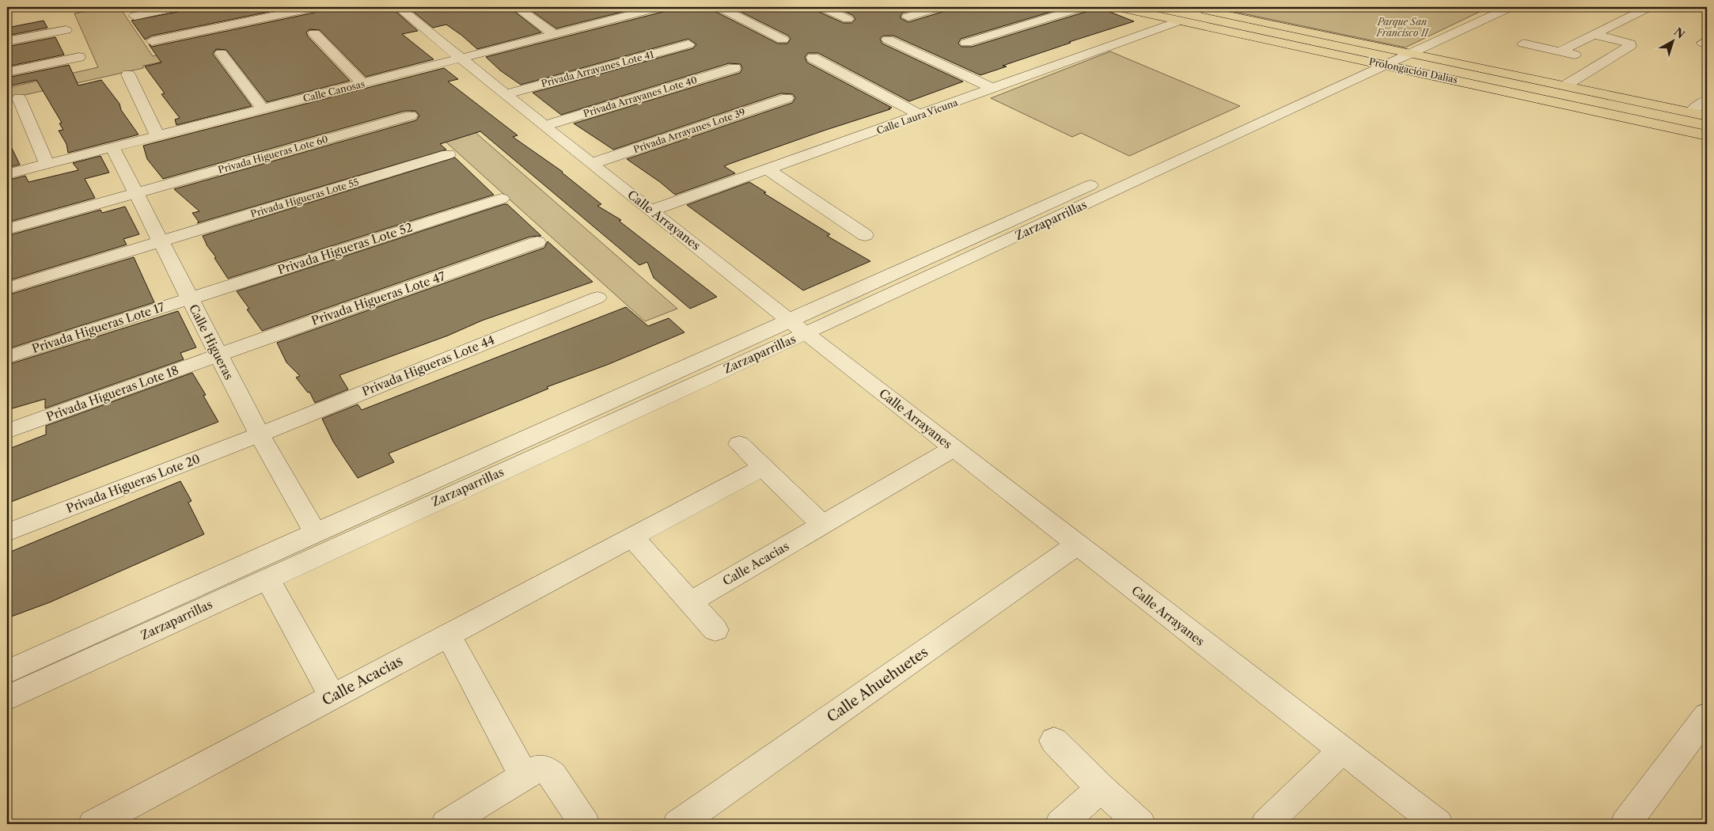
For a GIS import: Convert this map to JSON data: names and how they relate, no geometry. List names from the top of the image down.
{
  "streets": {
    "main road": ["Prolongación Dalias"],
    "street": [
      "Privada Arrayanes Lote 41",
      "Calle Canosas",
      "Privada Arrayanes Lote 40",
      "Calle Laura Vicuna",
      "Privada Arrayanes Lote 39",
      "Privada Higueras Lote 60",
      "Privada Higueras Lote 55",
      "Calle Arrayanes",
      "Zarzaparrillas",
      "Privada Higueras Lote 52",
      "Privada Higueras Lote 47",
      "Privada Higueras Lote 17",
      "Calle Higueras",
      "Privada Higueras Lote 44",
      "Privada Higueras Lote 18",
      "Privada Higueras Lote 20",
      "Calle Acacias",
      "Calle Ahuehuetes"
    ]
  },
  "crossings": [
    ["Privada Arrayanes Lote 41", "Calle Arrayanes"],
    ["Prolongación Dalias", "Calle Laura Vicuna"],
    ["Prolongación Dalias", "Zarzaparrillas"],
    ["Calle Canosas", "Calle Arrayanes"],
    ["Calle Canosas", "Calle Higueras"],
    ["Privada Arrayanes Lote 40", "Calle Arrayanes"],
    ["Calle Laura Vicuna", "Calle Arrayanes"],
    ["Privada Arrayanes Lote 39", "Calle Arrayanes"],
    ["Privada Higueras Lote 60", "Calle Higueras"],
    ["Privada Higueras Lote 55", "Calle Higueras"],
    ["Calle Arrayanes", "Zarzaparrillas"],
    ["Calle Arrayanes", "Calle Acacias"],
    ["Calle Arrayanes", "Calle Ahuehuetes"],
    ["Zarzaparrillas", "Calle Higueras"],
    ["Privada Higueras Lote 52", "Privada Higueras Lote 17"],
    ["Privada Higueras Lote 52", "Calle Higueras"],
    ["Privada Higueras Lote 47", "Calle Higueras"],
    ["Privada Higueras Lote 47", "Privada Higueras Lote 18"],
    ["Privada Higueras Lote 17", "Calle Higueras"],
    ["Calle Higueras", "Privada Higueras Lote 44"],
    ["Calle Higueras", "Privada Higueras Lote 18"],
    ["Calle Higueras", "Privada Higueras Lote 20"],
    ["Privada Higueras Lote 44", "Privada Higueras Lote 20"]
  ],
  "parks": ["Parque San Francisco II"],
  "north": "top right"
}
